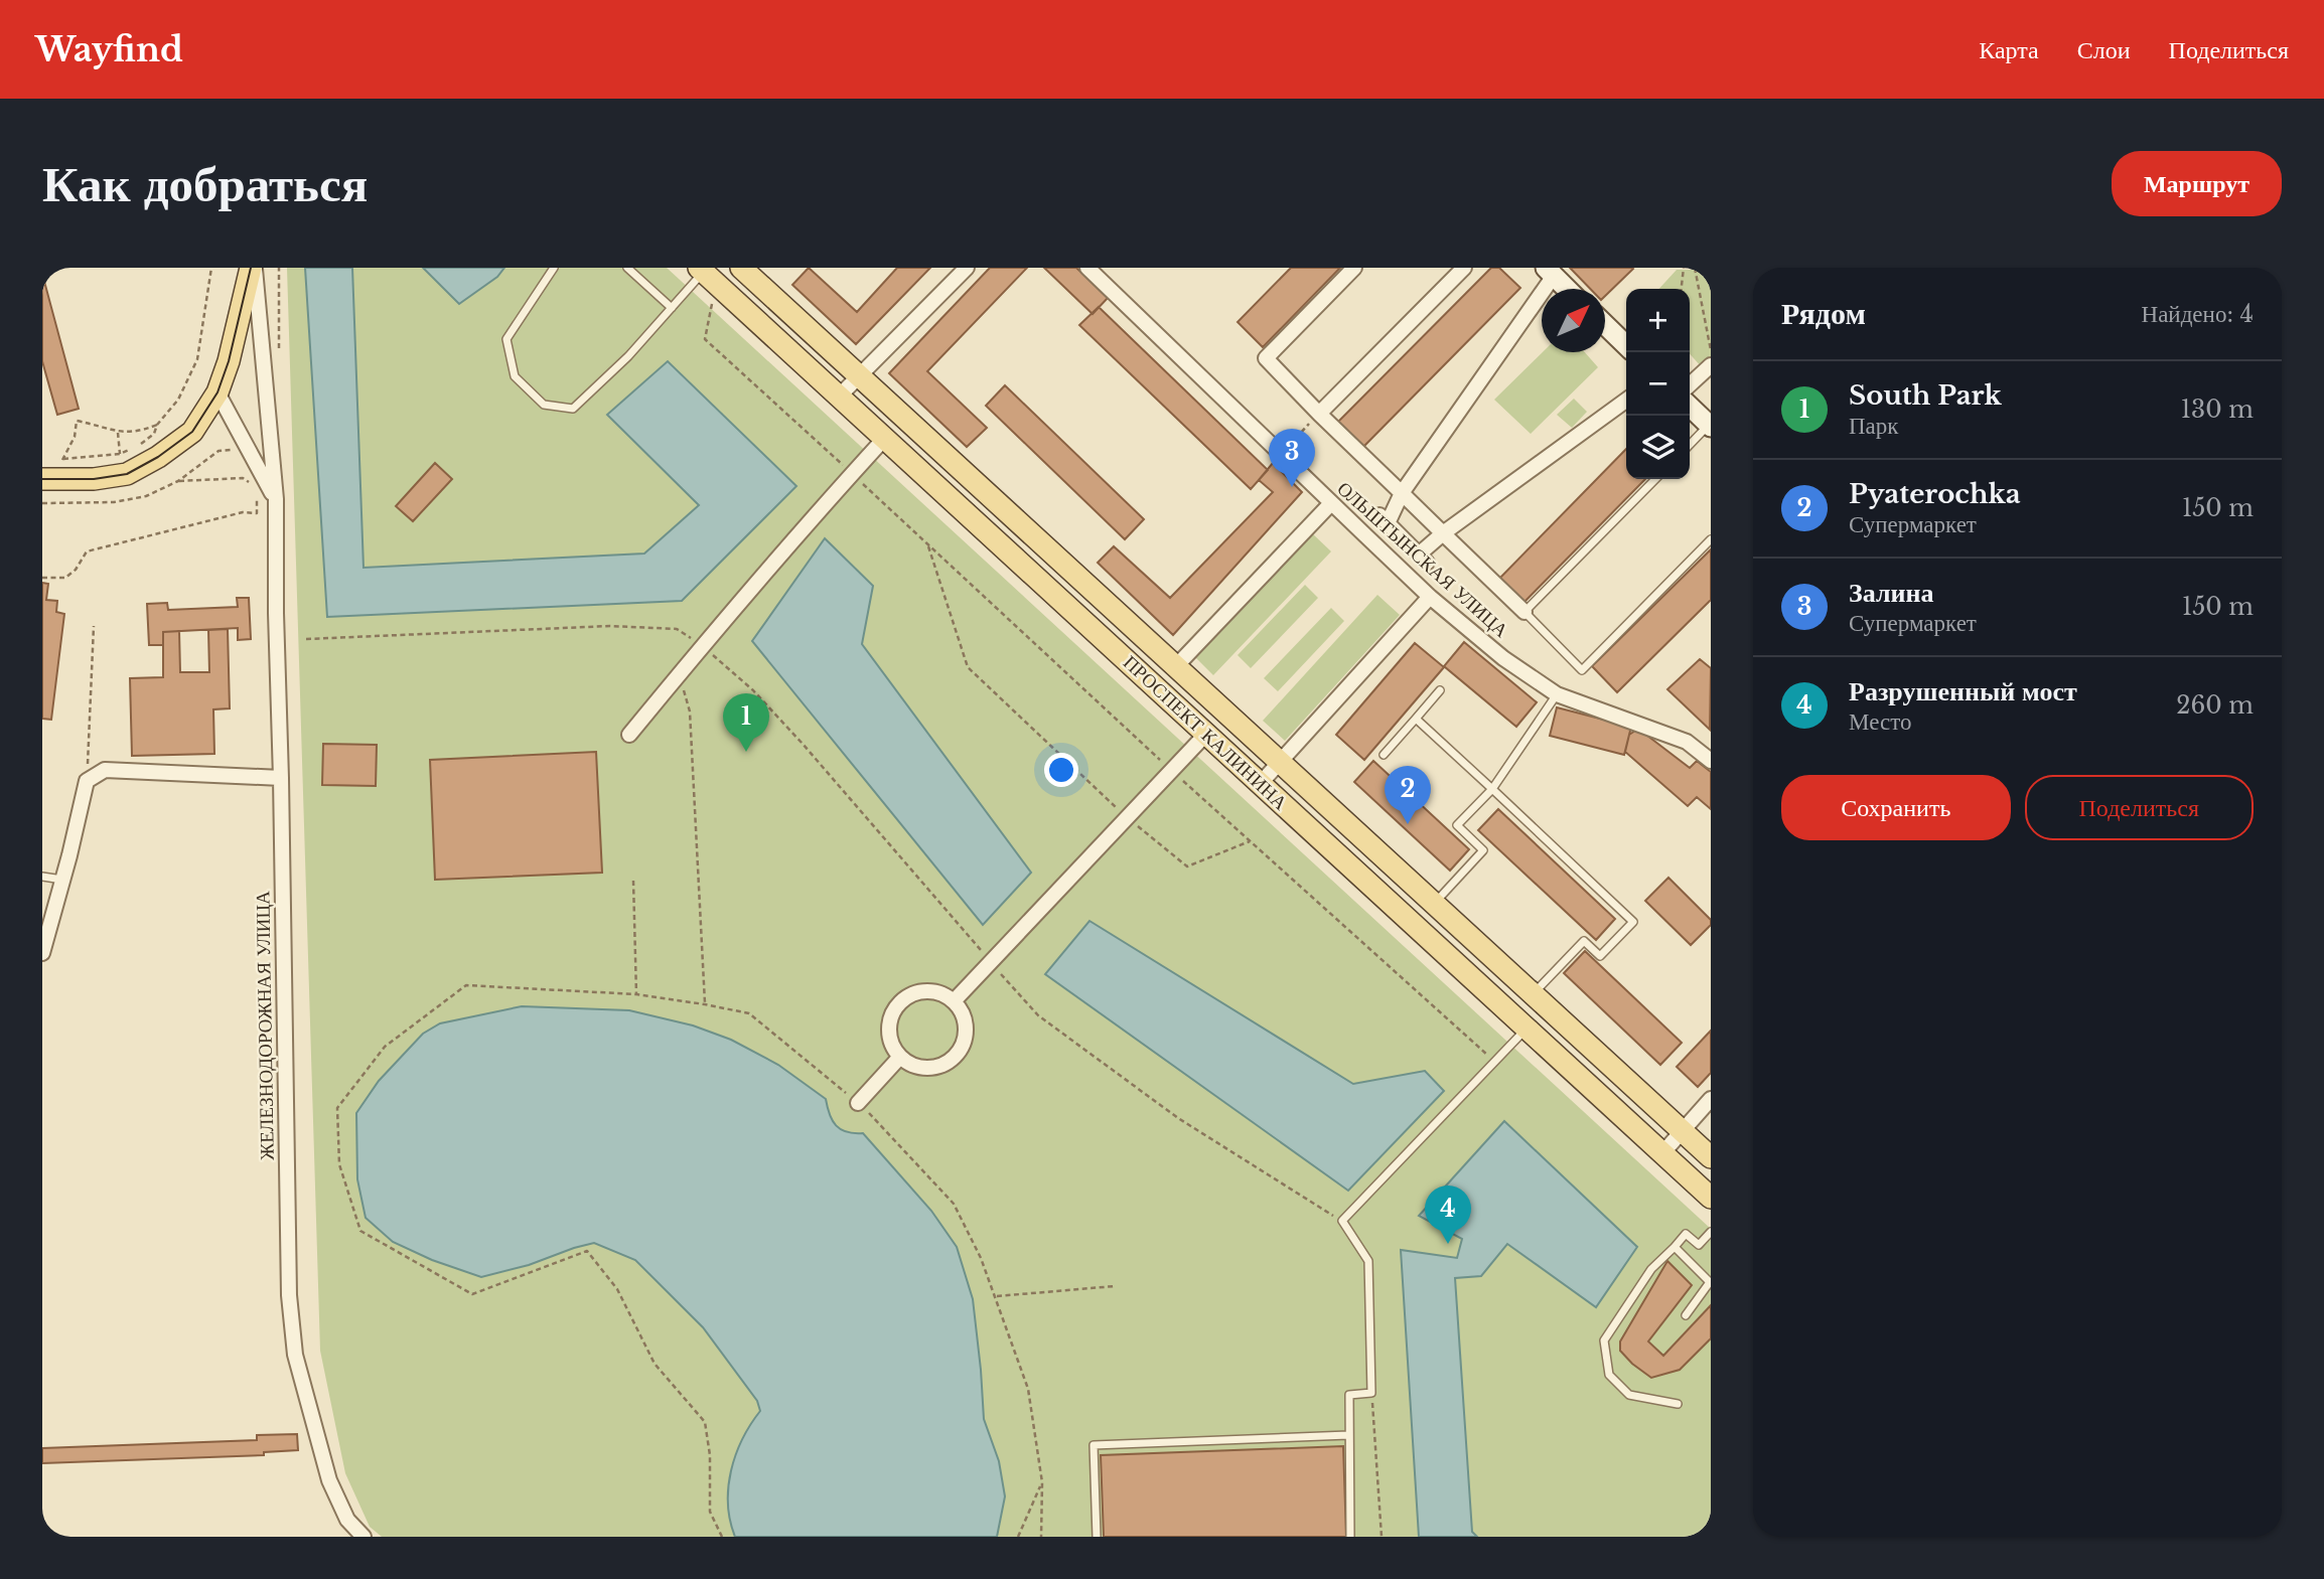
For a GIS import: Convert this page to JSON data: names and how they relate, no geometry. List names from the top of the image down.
{
  "streets": {
    "main road": ["ПРОСПЕКТ КАЛИНИНА"],
    "street": ["ОЛЬШТЫНСКАЯ УЛИЦА", "ЖЕЛЕЗНОДОРОЖНАЯ УЛИЦА"]
  },
  "north": "top right",
  "page": {
    "header": "Wayfind",
    "nav": ["Карта", "Слои", "Поделиться"],
    "buttons": [
      "Маршрут",
      ["Сохранить", "Поделиться"]
    ],
    "title": "Как добраться",
    "heading": ["Рядом", "Найдено: 4"],
    "map_buttons": ["+", "−"],
    "list": [
      {
        "mark": "1",
        "name": "South Park",
        "note": "Парк",
        "value": "130 m"
      },
      {
        "mark": "2",
        "name": "Pyaterochka",
        "note": "Супермаркет",
        "value": "150 m"
      },
      {
        "mark": "3",
        "name": "Залина",
        "note": "Супермаркет",
        "value": "150 m"
      },
      {
        "mark": "4",
        "name": "Разрушенный мост",
        "note": "Место",
        "value": "260 m"
      }
    ],
    "pins": [
      "3",
      "1",
      "2",
      "4"
    ]
  }
}
